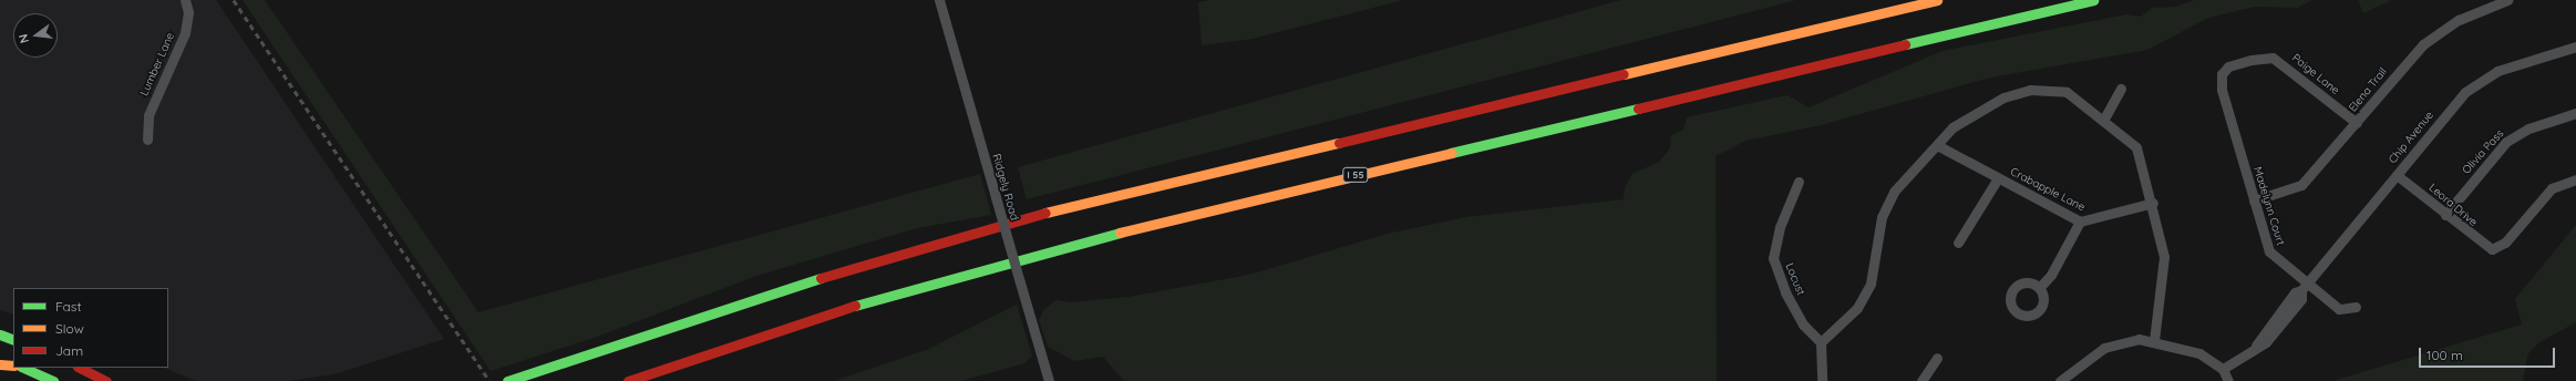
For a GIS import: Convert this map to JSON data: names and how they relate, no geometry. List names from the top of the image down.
{
  "streets": {
    "highway": ["I 55"],
    "street": [
      "Lumber Lane",
      "Paige Lane",
      "Elena Trail",
      "Chip Avenue",
      "Olivia Pass",
      "Ridgely Road",
      "Crabapple Lane",
      "Leora Drive",
      "Madelynn Court",
      "Locust"
    ]
  },
  "crossings": [
    ["Paige Lane", "Elena Trail"],
    ["Paige Lane", "Madelynn Court"],
    ["Elena Trail", "Madelynn Court"],
    ["Chip Avenue", "Leora Drive"],
    ["Chip Avenue", "Madelynn Court"],
    ["Olivia Pass", "Leora Drive"]
  ],
  "legend": ["Fast", "Slow", "Jam"],
  "scale_bar": "100 m",
  "north": "left"
}
